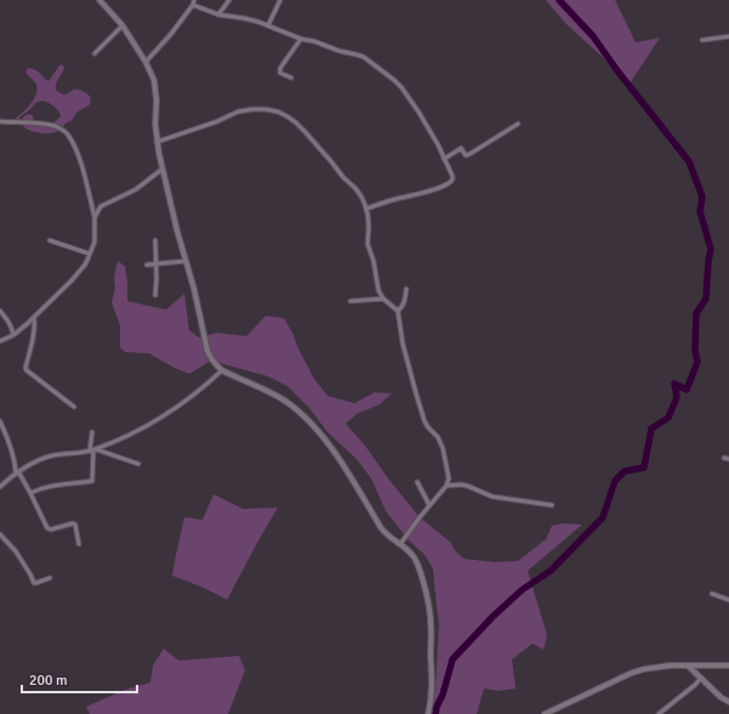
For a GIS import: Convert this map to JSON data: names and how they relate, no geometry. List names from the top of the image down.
{
  "scale_bar": "200 m"
}
